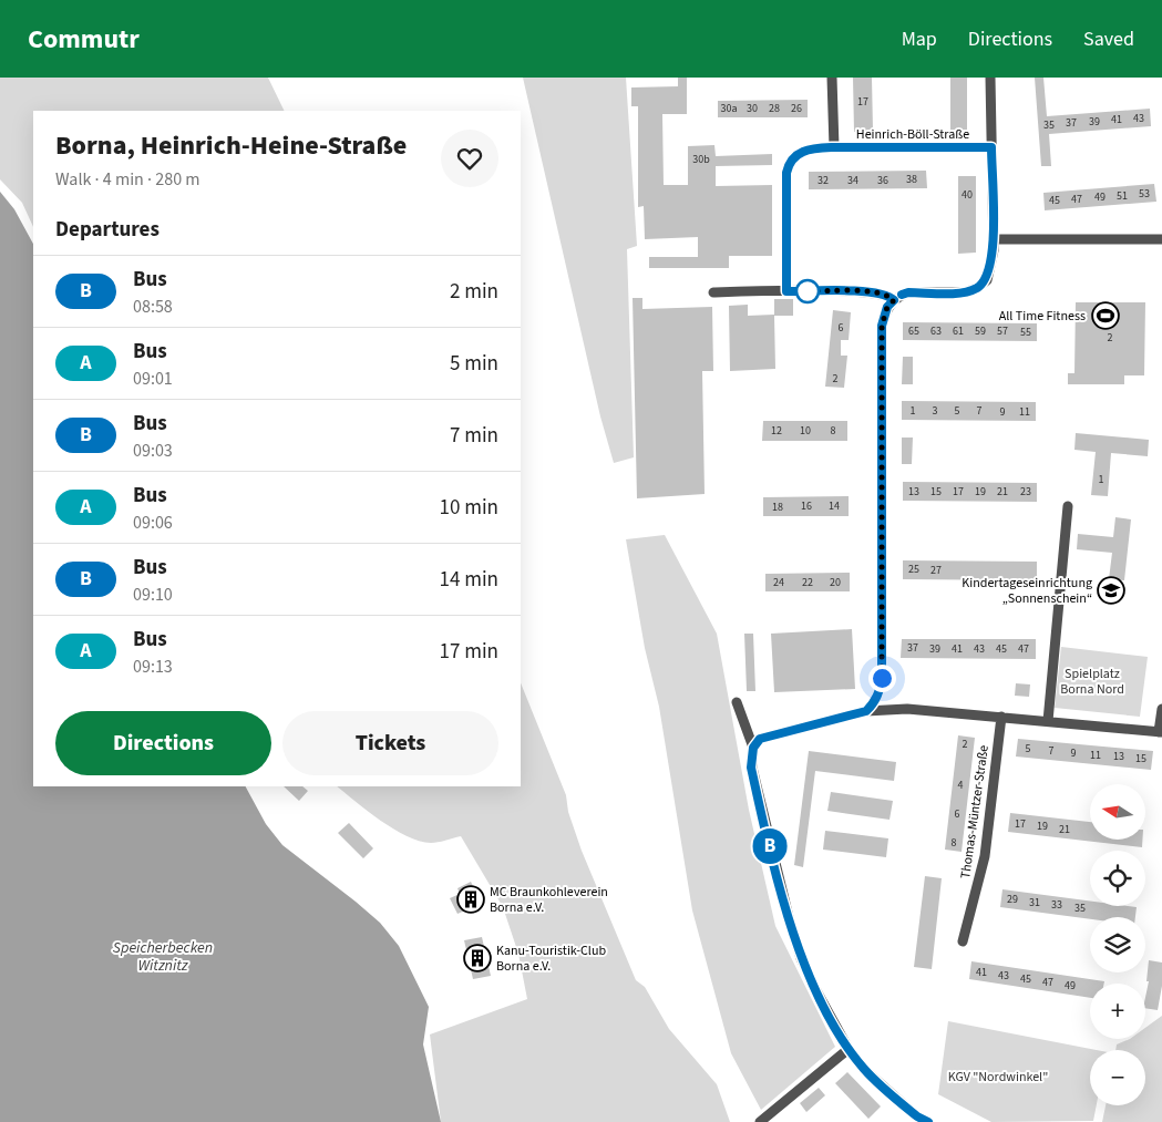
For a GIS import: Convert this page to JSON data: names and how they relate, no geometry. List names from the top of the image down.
{
  "streets": {
    "street": ["Heinrich-Böll-Straße", "Thomas-Müntzer-Straße"]
  },
  "water": ["Speicherbecken Witznitz"],
  "parks": ["Spielplatz Borna Nord", "KGV \"Nordwinkel\""],
  "places": {
    "sports": ["All Time Fitness"],
    "school or university": ["Kindertageseinrichtung „Sonnenschein“"],
    "building": ["MC Braunkohleverein Borna e.V.", "Kanu-Touristik-Club Borna e.V."]
  },
  "lines": ["bus line B"],
  "house_numbers": [
    "17",
    "30a",
    "30",
    "28",
    "26",
    "43",
    "41",
    "39",
    "37",
    "35",
    "30b",
    "38",
    "32",
    "34",
    "36",
    "53",
    "40",
    "51",
    "49",
    "47",
    "45",
    "6",
    "65",
    "63",
    "61",
    "59",
    "57",
    "55",
    "2",
    "2",
    "1",
    "3",
    "5",
    "7",
    "9",
    "11",
    "12",
    "10",
    "8",
    "1",
    "13",
    "15",
    "17",
    "19",
    "21",
    "23",
    "16",
    "14",
    "18",
    "25",
    "27",
    "24",
    "22",
    "20",
    "37",
    "39",
    "41",
    "43",
    "45",
    "47",
    "2",
    "5",
    "7",
    "9",
    "11",
    "13",
    "15",
    "4",
    "6",
    "17",
    "19",
    "21",
    "8",
    "29",
    "31",
    "33",
    "35",
    "41",
    "43",
    "45",
    "47",
    "49"
  ],
  "north": "left",
  "page": {
    "header": "Commutr",
    "nav": ["Map", "Directions", "Saved"],
    "on_map": "B",
    "heading": [
      ["Borna, Heinrich-Heine-Straße", "Walk · 4 min · 280 m"],
      "Departures"
    ],
    "list": [
      {
        "mark": "B",
        "name": "Bus",
        "note": "08:58",
        "value": "2 min"
      },
      {
        "mark": "A",
        "name": "Bus",
        "note": "09:01",
        "value": "5 min"
      },
      {
        "mark": "B",
        "name": "Bus",
        "note": "09:03",
        "value": "7 min"
      },
      {
        "mark": "A",
        "name": "Bus",
        "note": "09:06",
        "value": "10 min"
      },
      {
        "mark": "B",
        "name": "Bus",
        "note": "09:10",
        "value": "14 min"
      },
      {
        "mark": "A",
        "name": "Bus",
        "note": "09:13",
        "value": "17 min"
      }
    ],
    "buttons": ["Directions", "Tickets"],
    "map_buttons": ["+", "−"]
  }
}
